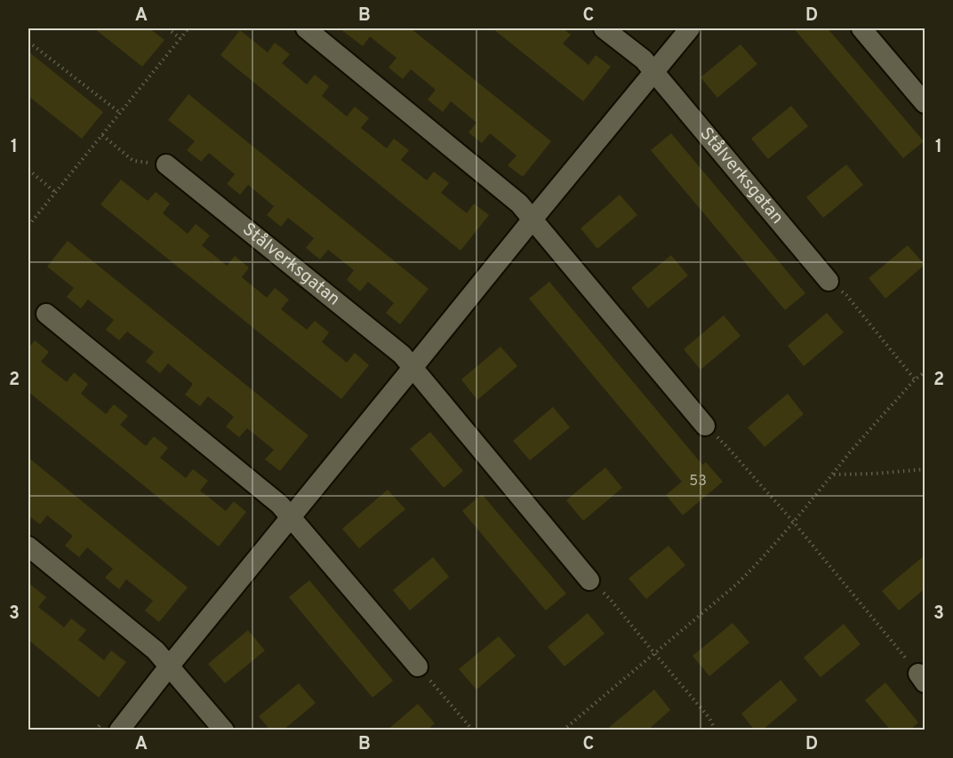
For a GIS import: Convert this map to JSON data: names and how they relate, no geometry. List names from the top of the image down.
{
  "streets": {
    "street": ["Stålverksgatan"]
  },
  "house_numbers": ["53"],
  "grid": {
    "columns": [
      "A",
      "B",
      "C",
      "D"
    ],
    "rows": ["1", "2", "3"]
  }
}
